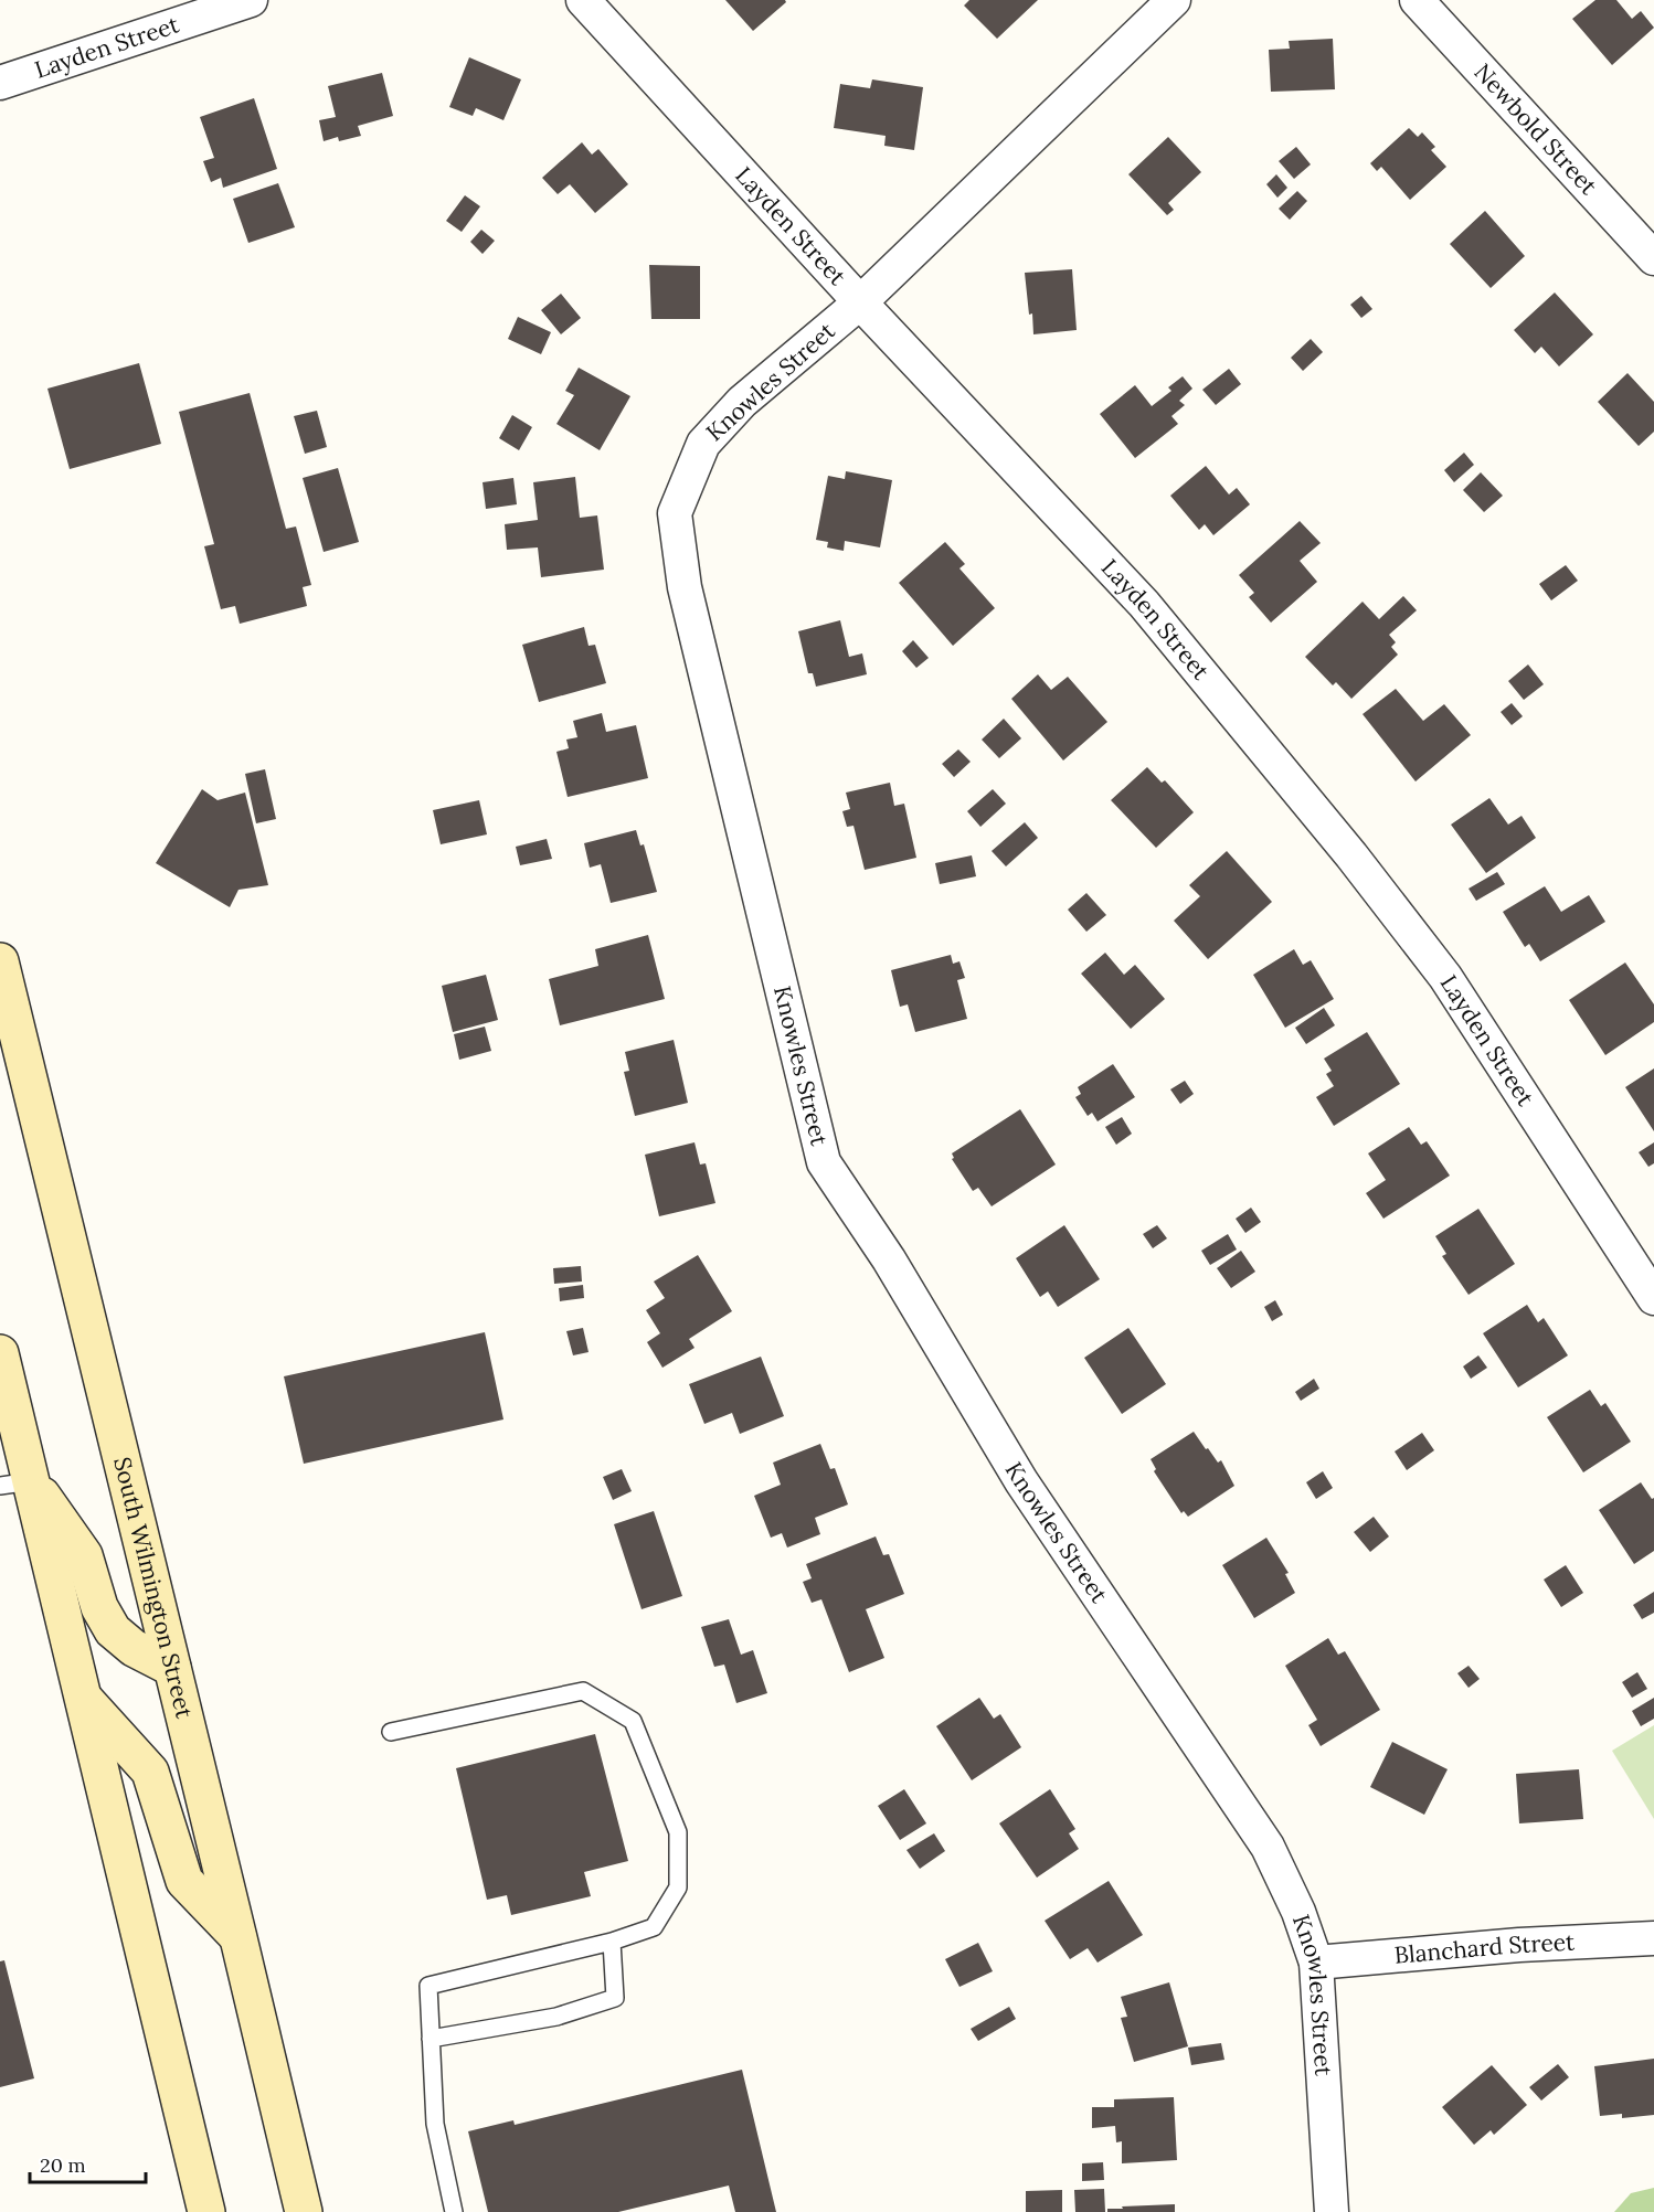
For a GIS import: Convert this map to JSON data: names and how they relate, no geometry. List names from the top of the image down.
{
  "streets": {
    "main road": ["South Wilmington Street"],
    "street": [
      "Layden Street",
      "Newbold Street",
      "Knowles Street",
      "Blanchard Street"
    ]
  },
  "crossings": [
    ["Layden Street", "Knowles Street"],
    ["Knowles Street", "Blanchard Street"]
  ],
  "scale_bar": "20 m"
}
